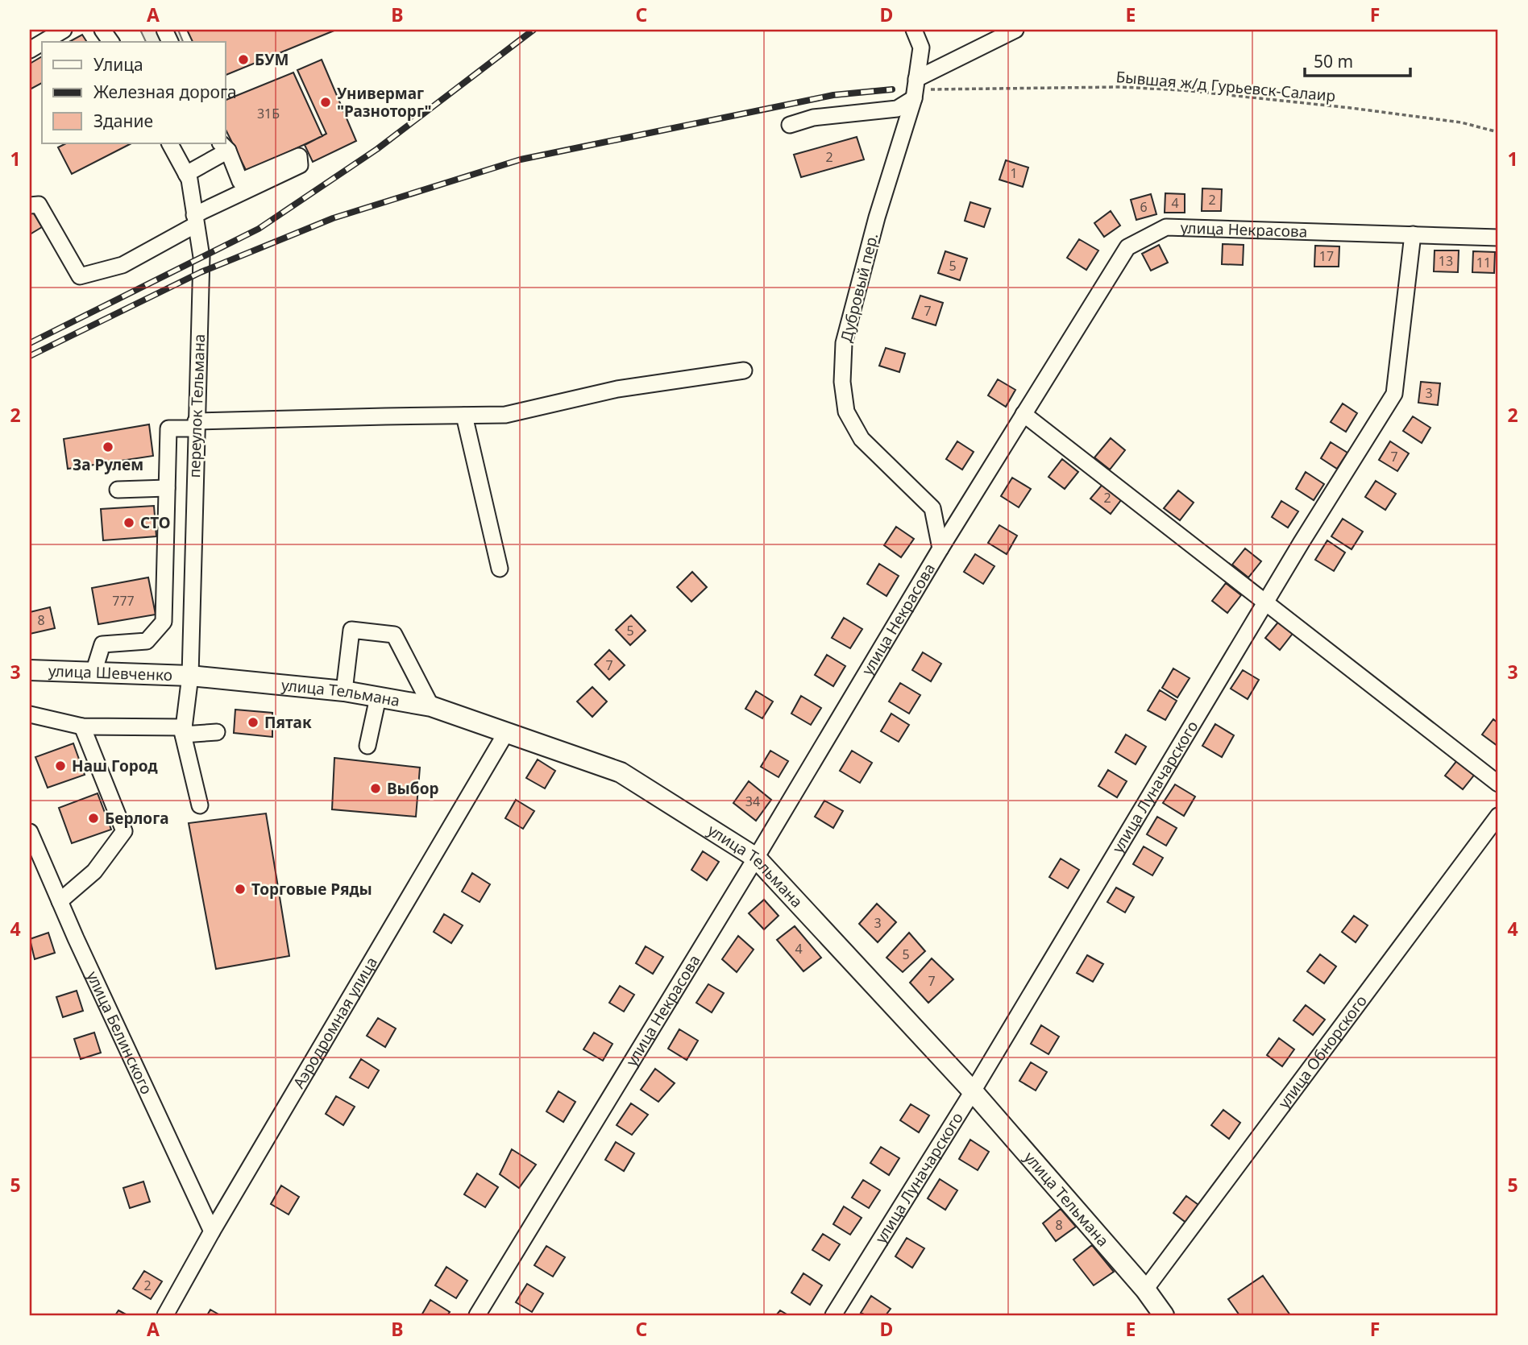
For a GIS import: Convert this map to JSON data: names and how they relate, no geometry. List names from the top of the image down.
{
  "streets": {
    "main road": ["улица Шевченко", "улица Тельмана"],
    "street": [
      "улица Некрасова",
      "Дубровый пер.",
      "переулок Тельмана",
      "улица Луначарского",
      "Аэродромная улица",
      "улица Белинского",
      "улица Обнорского"
    ],
    "path": ["Бывшая ж/д Гурьевск-Салаир"]
  },
  "crossings": [
    ["Бывшая ж/д Гурьевск-Салаир", "Дубровый пер."],
    ["улица Некрасова", "Дубровый пер."],
    ["улица Некрасова", "улица Тельмана"],
    ["улица Некрасова", "улица Луначарского"],
    ["переулок Тельмана", "улица Шевченко"],
    ["переулок Тельмана", "улица Тельмана"],
    ["улица Шевченко", "улица Тельмана"],
    ["улица Тельмана", "улица Луначарского"],
    ["улица Тельмана", "Аэродромная улица"],
    ["улица Тельмана", "улица Обнорского"],
    ["Аэродромная улица", "улица Белинского"]
  ],
  "places": [
    "БУМ",
    "Универмаг \"Разноторг\"",
    "За Рулем",
    "СТО",
    "Пятак",
    "Наш Город",
    "Выбор",
    "Берлога",
    "Торговые Ряды"
  ],
  "house_numbers": [
    "31Б",
    "2",
    "1",
    "2",
    "4",
    "6",
    "17",
    "13",
    "11",
    "5",
    "7",
    "3",
    "7",
    "2",
    "777",
    "8",
    "5",
    "7",
    "34",
    "3",
    "4",
    "5",
    "7",
    "8",
    "2"
  ],
  "legend": ["Улица", "Железная дорога", "Здание"],
  "scale_bar": "50 m",
  "grid": {
    "columns": [
      "A",
      "B",
      "C",
      "D",
      "E",
      "F"
    ],
    "rows": [
      "1",
      "2",
      "3",
      "4",
      "5"
    ]
  }
}
